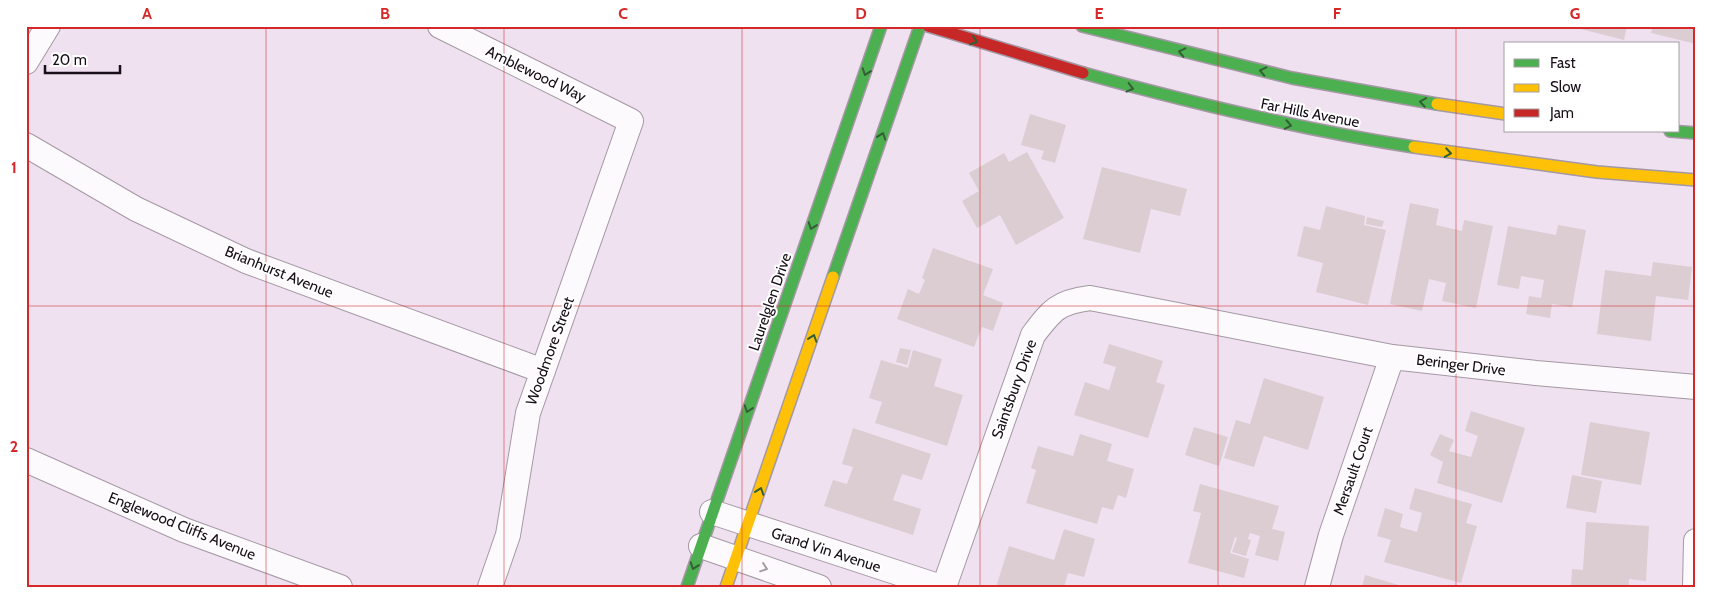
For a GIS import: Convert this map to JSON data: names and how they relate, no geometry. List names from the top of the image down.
{
  "streets": {
    "main road": ["Far Hills Avenue", "Laurelglen Drive"],
    "street": [
      "Amblewood Way",
      "Brianhurst Avenue",
      "Woodmore Street",
      "Beringer Drive",
      "Saintsbury Drive",
      "Mersault Court",
      "Englewood Cliffs Avenue",
      "Grand Vin Avenue"
    ]
  },
  "crossings": [
    ["Amblewood Way", "Woodmore Street"],
    ["Brianhurst Avenue", "Woodmore Street"],
    ["Laurelglen Drive", "Grand Vin Avenue"],
    ["Beringer Drive", "Saintsbury Drive"],
    ["Beringer Drive", "Mersault Court"],
    ["Saintsbury Drive", "Grand Vin Avenue"]
  ],
  "legend": ["Fast", "Slow", "Jam"],
  "scale_bar": "20 m",
  "grid": {
    "columns": [
      "A",
      "B",
      "C",
      "D",
      "E",
      "F",
      "G"
    ],
    "rows": ["1", "2"]
  }
}
